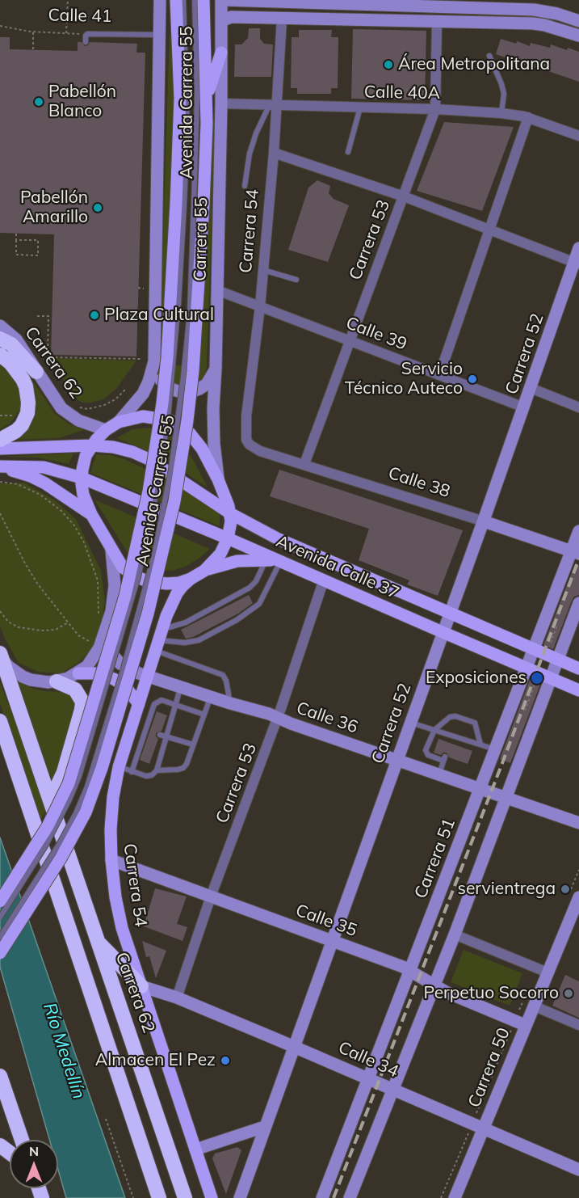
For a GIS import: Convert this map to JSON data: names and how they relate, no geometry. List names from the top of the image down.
{
  "streets": {
    "highway": ["Carrera 62"],
    "main road": ["Avenida Carrera 55", "Carrera 54", "Avenida Calle 37"],
    "street": [
      "Calle 40A",
      "Carrera 55",
      "Carrera 53",
      "Calle 39",
      "Carrera 52",
      "Calle 38",
      "Calle 36",
      "Carrera 51",
      "Calle 35",
      "Calle 34",
      "Carrera 50"
    ],
    "lane": ["Calle 41"]
  },
  "crossings": [
    ["Calle 40A", "Carrera 54"],
    ["Calle 40A", "Carrera 55"],
    ["Calle 40A", "Carrera 53"],
    ["Carrera 54", "Calle 39"],
    ["Carrera 54", "Calle 38"],
    ["Carrera 54", "Calle 36"],
    ["Carrera 54", "Calle 35"],
    ["Carrera 54", "Calle 34"],
    ["Carrera 55", "Calle 39"],
    ["Carrera 53", "Calle 39"],
    ["Carrera 53", "Calle 38"],
    ["Carrera 53", "Avenida Calle 37"],
    ["Carrera 53", "Calle 36"],
    ["Carrera 53", "Calle 35"],
    ["Carrera 53", "Calle 34"],
    ["Calle 39", "Carrera 52"],
    ["Carrera 52", "Calle 38"],
    ["Carrera 52", "Avenida Calle 37"],
    ["Carrera 52", "Calle 36"],
    ["Carrera 52", "Calle 35"],
    ["Carrera 52", "Calle 34"],
    ["Calle 38", "Carrera 51"],
    ["Avenida Calle 37", "Carrera 51"],
    ["Calle 36", "Carrera 51"],
    ["Carrera 51", "Calle 35"],
    ["Carrera 51", "Calle 34"],
    ["Calle 35", "Carrera 50"],
    ["Calle 34", "Carrera 50"]
  ],
  "water": ["Río Medellín"],
  "places": [
    "Área Metropolitana",
    "Pabellón Blanco",
    "Pabellón Amarillo",
    "Plaza Cultural",
    "Servicio Técnico Auteco",
    "Exposiciones",
    "servientrega",
    "Perpetuo Socorro",
    "Almacen El Pez"
  ],
  "north": "top"
}
